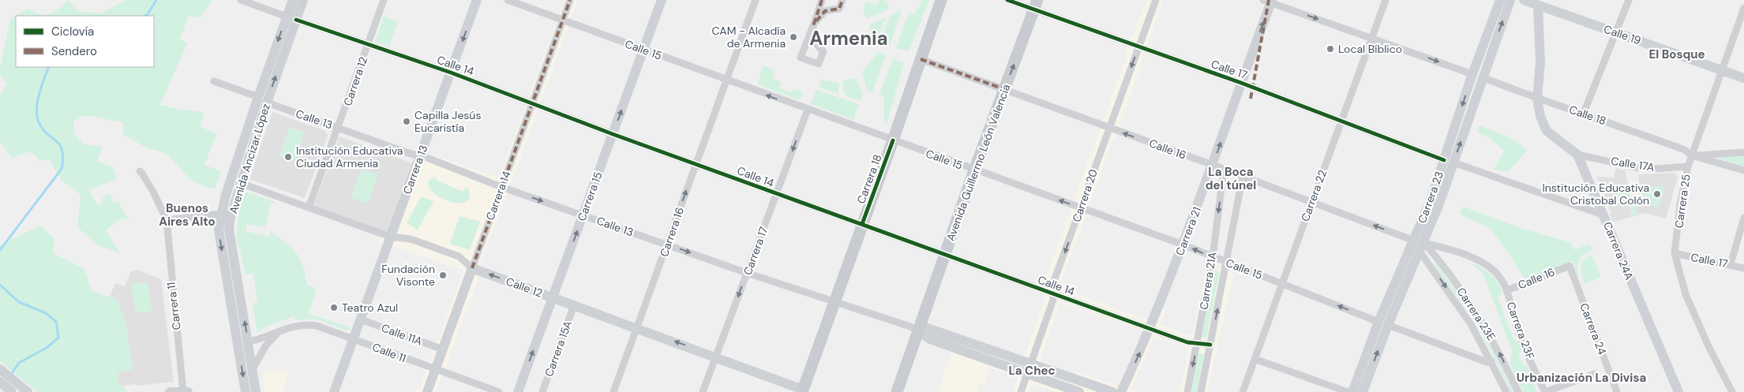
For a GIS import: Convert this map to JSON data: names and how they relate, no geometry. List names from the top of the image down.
{
  "streets": {
    "main road": ["Avenida Guillermo León Valencia", "Carrera 18"],
    "street": [
      "Calle 19",
      "Calle 15",
      "Calle 14",
      "Calle 17",
      "Carrera 12",
      "Calle 18",
      "Calle 13",
      "Calle 16",
      "Avenida Ancizar López",
      "Calle 17A",
      "Carrera 13",
      "Carrera 14",
      "Carrera 20",
      "Carrera 22",
      "Carrera 15",
      "Carrera 23",
      "Carrera 25",
      "Carrera 21",
      "Carrera 16",
      "Carrera 17",
      "Carrera 24A",
      "Carrera 21A",
      "Calle 12",
      "Carrera 11",
      "Carrera 23E",
      "Carrera 24",
      "Carrera 23F",
      "Calle 11A",
      "Carrera 15A",
      "Calle 11"
    ]
  },
  "crossings": [
    ["Calle 19", "Carrera 25"],
    ["Calle 19", "Carrera 24A"],
    ["Calle 15", "Avenida Guillermo León Valencia"],
    ["Calle 15", "Carrera 18"],
    ["Calle 15", "Carrera 14"],
    ["Calle 15", "Carrera 20"],
    ["Calle 15", "Carrera 22"],
    ["Calle 15", "Carrera 15"],
    ["Calle 15", "Carrera 23"],
    ["Calle 15", "Carrera 21"],
    ["Calle 15", "Carrera 16"],
    ["Calle 15", "Carrera 17"],
    ["Calle 15", "Carrera 21A"],
    ["Calle 15", "Carrera 23E"],
    ["Calle 14", "Carrera 12"],
    ["Calle 14", "Avenida Ancizar López"],
    ["Calle 14", "Avenida Guillermo León Valencia"],
    ["Calle 14", "Carrera 13"],
    ["Calle 14", "Carrera 18"],
    ["Calle 14", "Carrera 14"],
    ["Calle 14", "Carrera 20"],
    ["Calle 14", "Carrera 15"],
    ["Calle 14", "Carrera 21"],
    ["Calle 14", "Carrera 16"],
    ["Calle 14", "Carrera 17"],
    ["Calle 14", "Carrera 21A"],
    ["Calle 17", "Avenida Guillermo León Valencia"],
    ["Calle 17", "Carrera 20"],
    ["Calle 17", "Carrera 22"],
    ["Calle 17", "Carrera 23"],
    ["Calle 17", "Carrera 25"],
    ["Calle 17", "Carrera 21"],
    ["Calle 17", "Carrera 24A"],
    ["Carrera 12", "Calle 13"],
    ["Carrera 12", "Calle 12"],
    ["Calle 18", "Carrera 22"],
    ["Calle 18", "Carrera 23"],
    ["Calle 18", "Carrera 25"],
    ["Calle 18", "Carrera 21"],
    ["Calle 18", "Carrera 24A"],
    ["Calle 13", "Avenida Ancizar López"],
    ["Calle 13", "Avenida Guillermo León Valencia"],
    ["Calle 13", "Carrera 13"],
    ["Calle 13", "Carrera 18"],
    ["Calle 13", "Carrera 14"],
    ["Calle 13", "Carrera 15"],
    ["Calle 13", "Carrera 16"],
    ["Calle 13", "Carrera 17"],
    ["Calle 16", "Avenida Guillermo León Valencia"],
    ["Calle 16", "Carrera 18"],
    ["Calle 16", "Carrera 20"],
    ["Calle 16", "Carrera 22"],
    ["Calle 16", "Carrera 23"],
    ["Calle 16", "Carrera 21"],
    ["Calle 16", "Carrera 21A"],
    ["Calle 16", "Carrera 23E"],
    ["Calle 16", "Carrera 24"],
    ["Calle 16", "Carrera 23F"],
    ["Avenida Ancizar López", "Calle 12"],
    ["Avenida Ancizar López", "Calle 11"],
    ["Calle 17A", "Carrera 25"],
    ["Calle 17A", "Carrera 24A"],
    ["Carrera 13", "Calle 12"],
    ["Carrera 13", "Calle 11A"],
    ["Carrera 13", "Calle 11"],
    ["Carrera 18", "Calle 12"],
    ["Carrera 14", "Calle 12"],
    ["Carrera 14", "Calle 11A"],
    ["Carrera 14", "Calle 11"],
    ["Carrera 15", "Calle 12"],
    ["Carrera 23", "Carrera 23E"],
    ["Carrera 16", "Calle 12"],
    ["Carrera 17", "Calle 12"],
    ["Calle 12", "Carrera 15A"]
  ],
  "one_way": [
    "Calle 18",
    "Carrera 20",
    "Carrera 15",
    "Carrera 21",
    "Carrera 17"
  ],
  "districts": [
    "Armenia",
    "El Bosque",
    "La Boca del túnel",
    "Buenos Aires Alto",
    "La Chec",
    "Urbanización La Divisa"
  ],
  "places": [
    "CAM - Alcadía de Armenia",
    "Local Bíblico",
    "Capilla Jesús Eucaristía",
    "Institución Educativa Ciudad Armenia",
    "Institución Educativa Cristobal Colón",
    "Fundación Visonte",
    "Teatro Azul"
  ],
  "legend": ["Ciclovía", "Sendero"]
}
